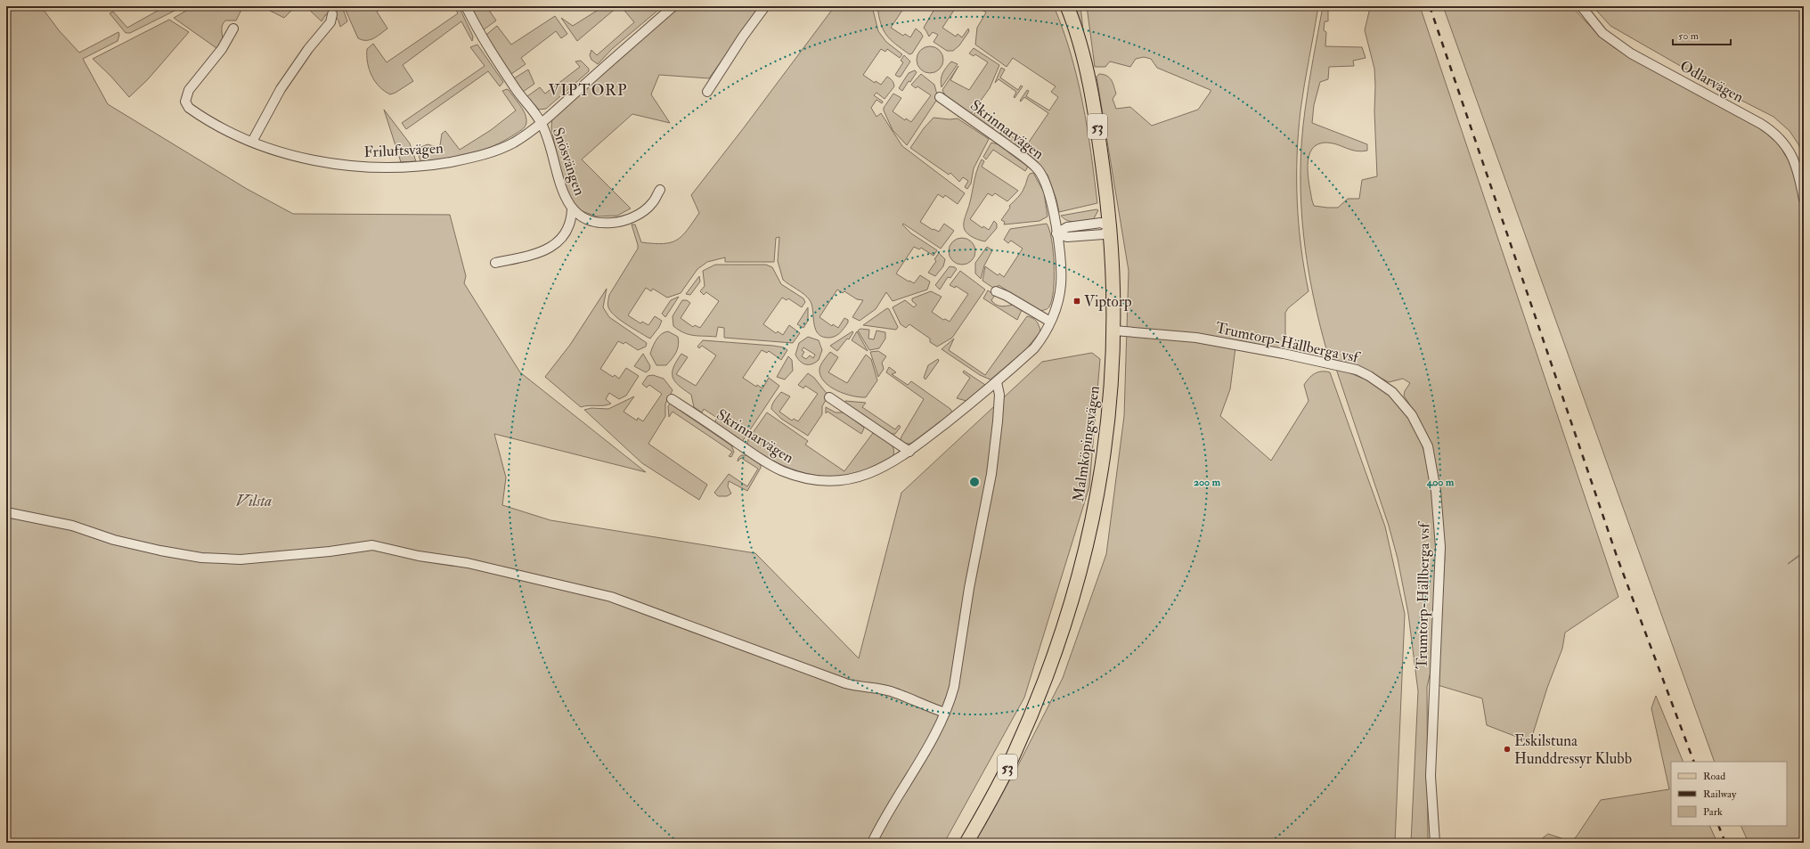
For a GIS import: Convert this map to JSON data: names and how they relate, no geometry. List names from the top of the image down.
{
  "streets": {
    "main road": ["53", "Malmköpingsvägen"],
    "street": [
      "Odlarvägen",
      "Skrinnarvägen",
      "Friluftsvägen",
      "Snösvängen",
      "Trumtorp-Hällberga vsf"
    ]
  },
  "crossings": [
    ["Friluftsvägen", "Snösvängen"],
    ["Trumtorp-Hällberga vsf", "Malmköpingsvägen"]
  ],
  "districts": ["VIPTORP"],
  "parks": ["Vilsta"],
  "places": {
    "transit": ["Viptorp"],
    "other": ["Eskilstuna Hunddressyr Klubb"]
  },
  "legend": ["Road", "Railway", "Park"],
  "scale_bar": "50 m",
  "rings": ["200 m", "400 m"]
}
